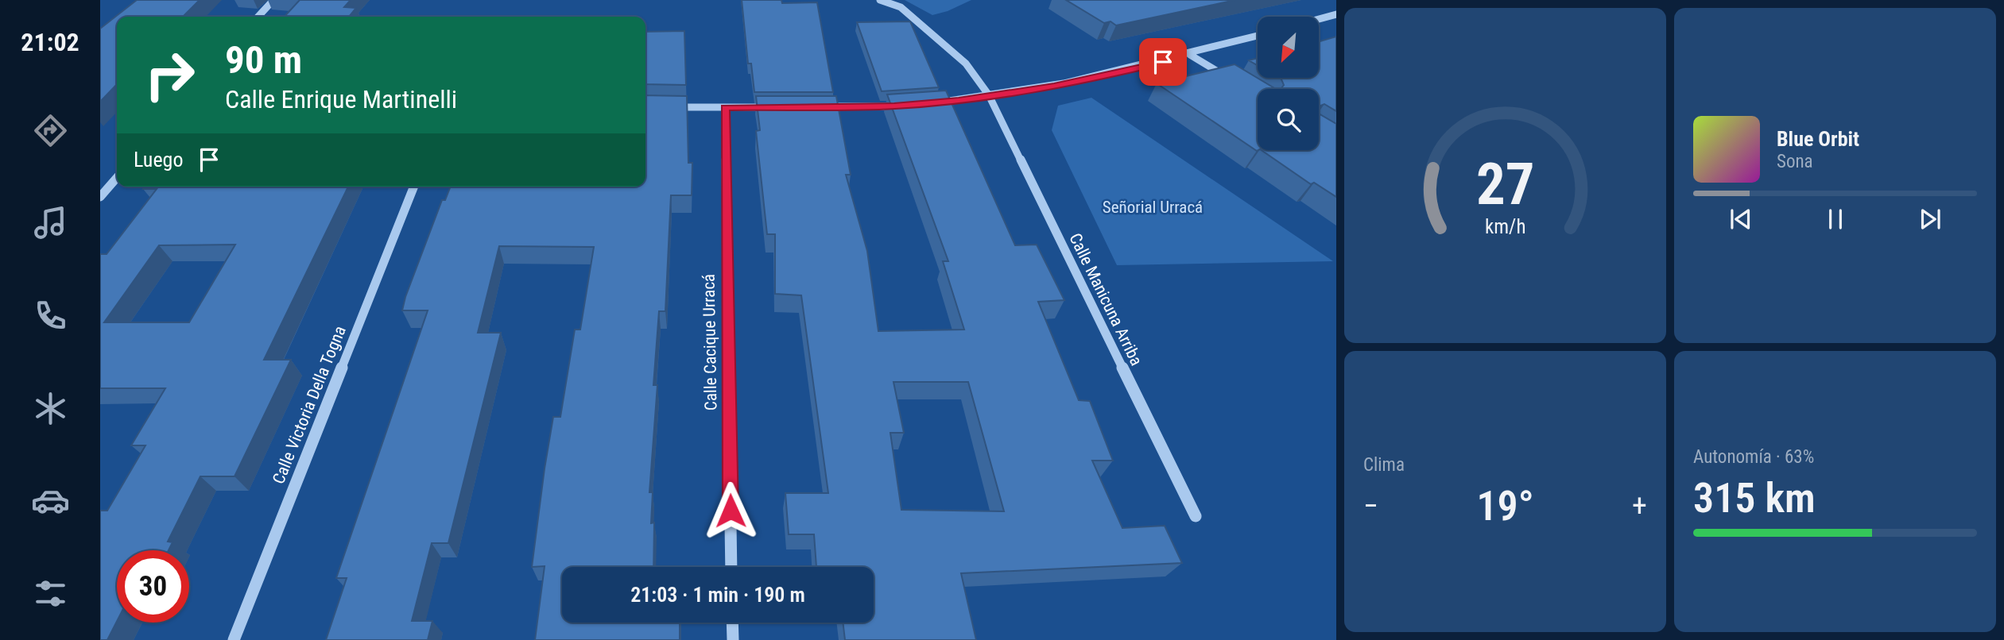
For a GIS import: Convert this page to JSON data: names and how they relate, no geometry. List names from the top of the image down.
{
  "streets": {
    "street": ["Calle Manicuna Arriba", "Calle Cacique Urracá", "Calle Victoria Della Togna"]
  },
  "parks": ["Señorial Urracá"],
  "north": "bottom left",
  "page": {
    "tabs": "21:02",
    "turn": ["90 m", "Calle Enrique Martinelli"],
    "song": ["Blue Orbit", "Sona"],
    "then": "Luego",
    "tile": [
      "Clima",
      ["Autonomía · 63%", "315 km"]
    ],
    "heat": ["−", "19°", "+"],
    "limit": "30",
    "trip": "21:03 · 1 min · 190 m",
    "gauge": ["27", "km/h"]
  }
}
